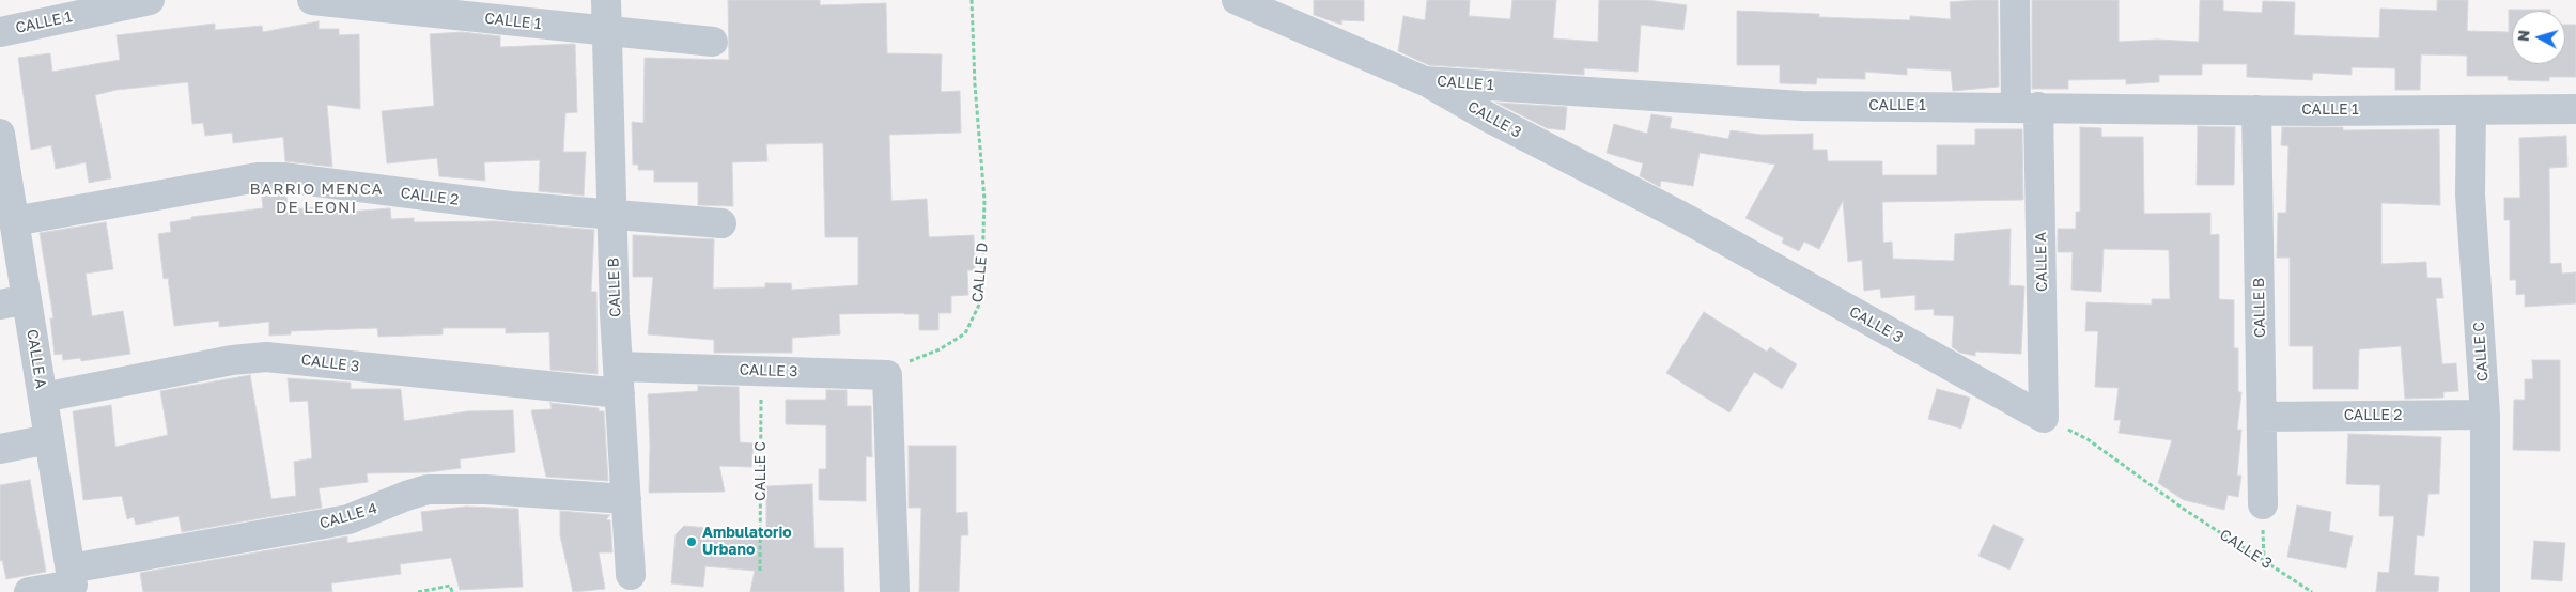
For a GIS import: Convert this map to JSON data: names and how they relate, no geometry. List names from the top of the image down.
{
  "streets": {
    "street": [
      "CALLE 1",
      "CALLE 3",
      "CALLE 2",
      "CALLE A",
      "CALLE B",
      "CALLE C",
      "CALLE 4"
    ],
    "path": ["CALLE D"]
  },
  "crossings": [
    ["CALLE 1", "CALLE 3"],
    ["CALLE 1", "CALLE A"],
    ["CALLE 1", "CALLE B"],
    ["CALLE 1", "CALLE C"],
    ["CALLE 3", "CALLE A"],
    ["CALLE 3", "CALLE D"],
    ["CALLE 3", "CALLE B"],
    ["CALLE 3", "CALLE C"],
    ["CALLE 2", "CALLE A"],
    ["CALLE 2", "CALLE B"],
    ["CALLE 2", "CALLE C"],
    ["CALLE A", "CALLE 4"],
    ["CALLE B", "CALLE 4"]
  ],
  "districts": ["BARRIO MENCA DE LEONI"],
  "places": ["Ambulatorio Urbano"],
  "north": "left"
}
